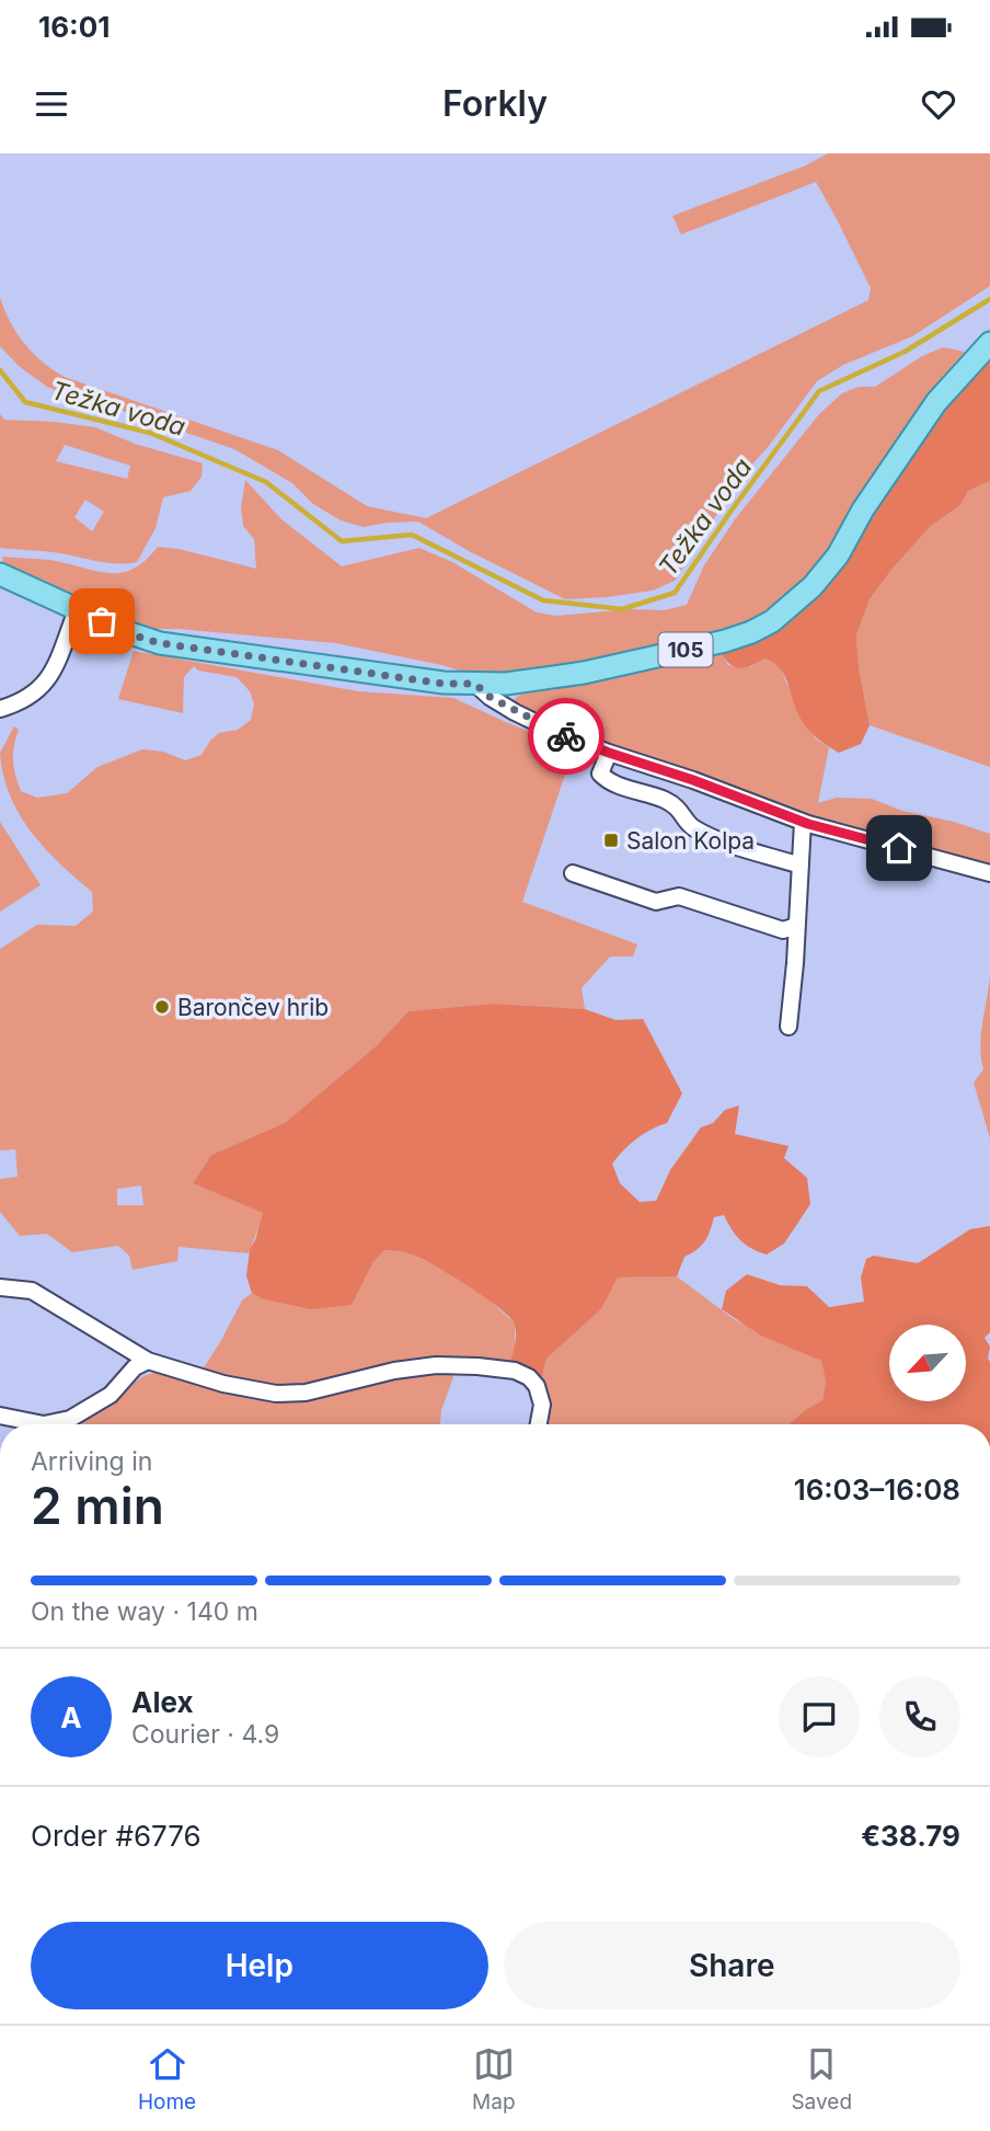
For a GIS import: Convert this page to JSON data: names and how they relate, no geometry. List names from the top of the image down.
{
  "streets": {
    "main road": ["105"]
  },
  "water": ["Težka voda"],
  "places": {
    "transit": ["Salon Kolpa"],
    "other": ["Barončev hrib"]
  },
  "north": "bottom left",
  "page": {
    "status": "16:01",
    "header": "Forkly",
    "heading": ["2 min", "Arriving in", "16:03–16:08"],
    "panel": [
      "Alex",
      "Courier · 4.9",
      "Order #6776",
      "€38.79"
    ],
    "bar": "On the way · 140 m",
    "round": "A",
    "buttons": ["Help", "Share"],
    "tabs": ["Home", "Map", "Saved"]
  }
}
